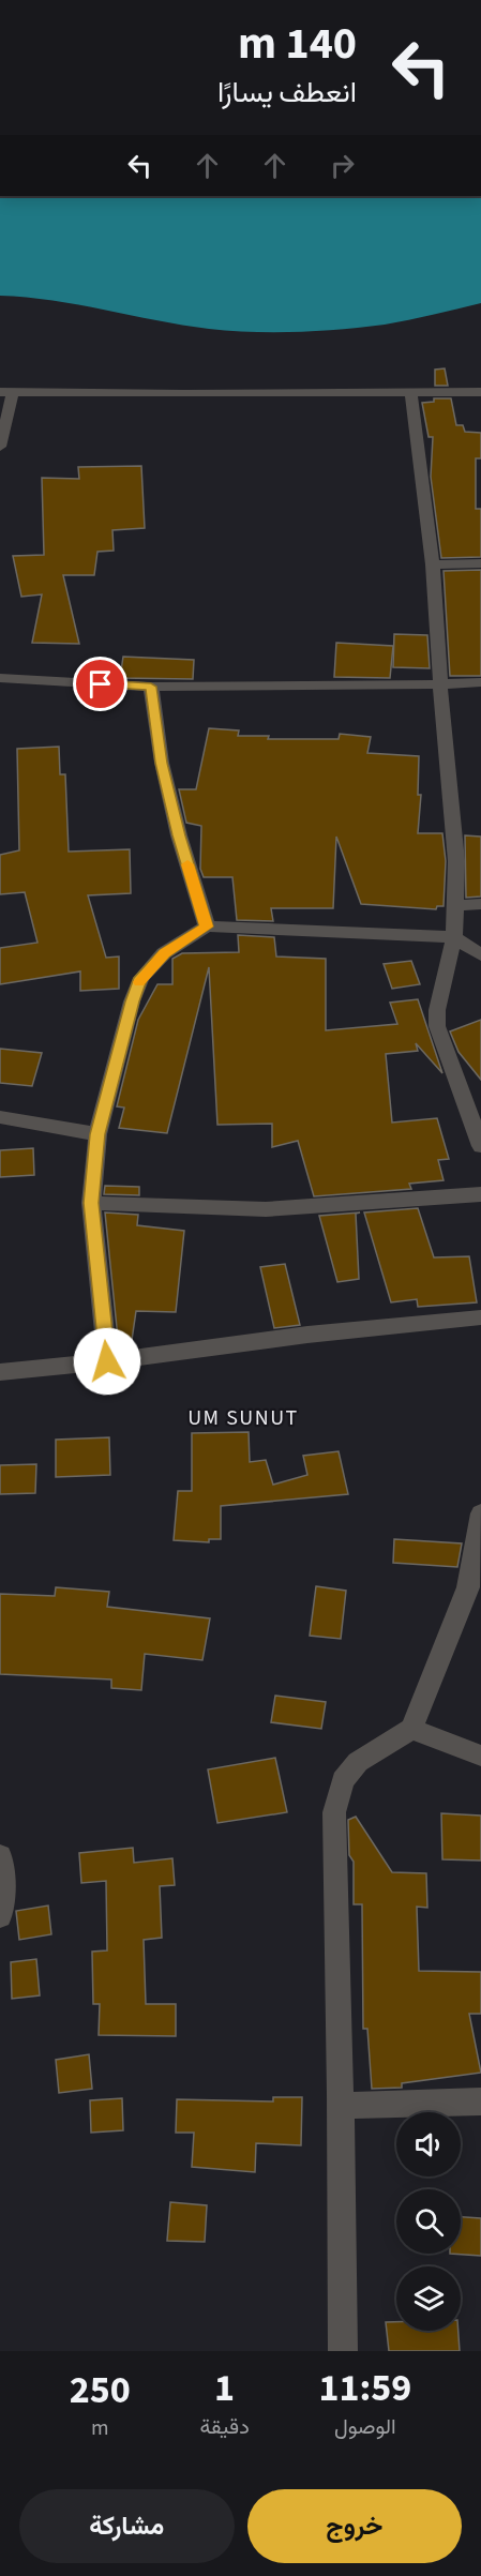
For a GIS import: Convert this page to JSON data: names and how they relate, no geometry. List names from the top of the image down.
{
  "districts": ["UM SUNUT"],
  "page": {
    "turn": ["140 m", "انعطف يسارًا"],
    "eta": [
      "11:59",
      "الوصول",
      "1",
      "دقيقة",
      "250",
      "m"
    ],
    "buttons": ["خروج", "مشاركة"]
  }
}
